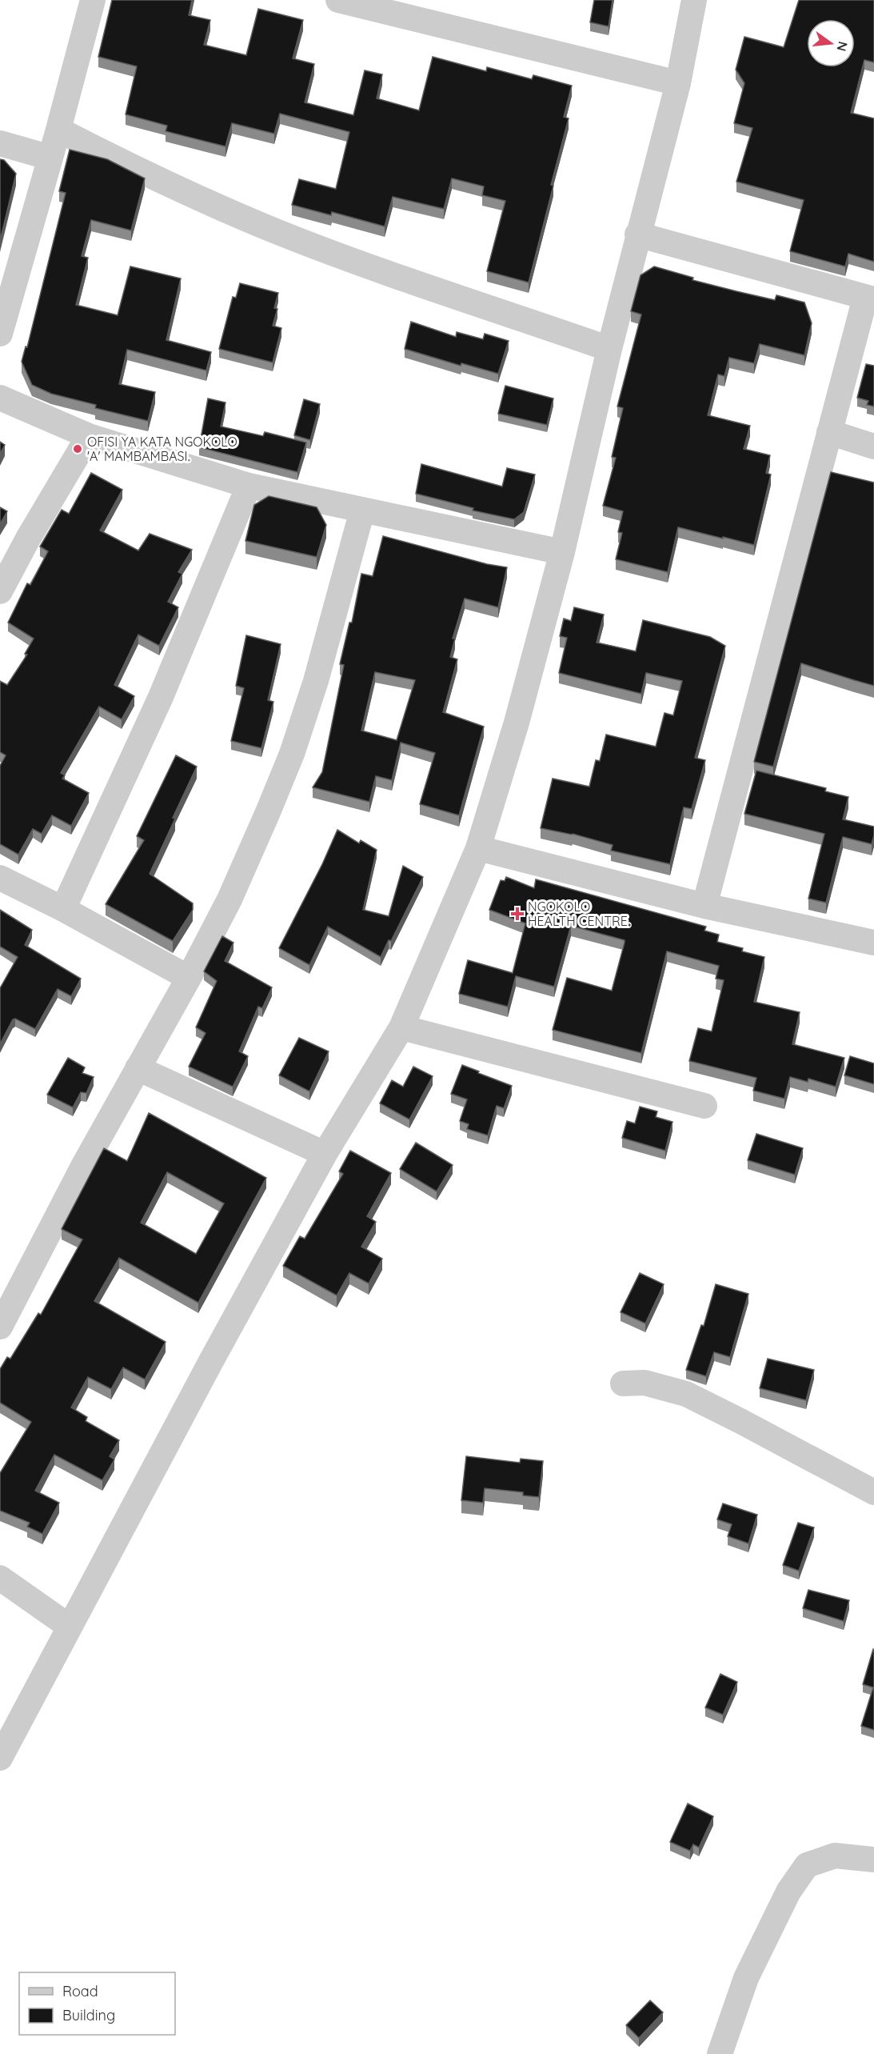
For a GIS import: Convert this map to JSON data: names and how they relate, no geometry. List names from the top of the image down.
{
  "places": {
    "other": ["OFISI YA KATA NGOKOLO 'A' MAMBAMBASI."],
    "health": ["NGOKOLO HEALTH CENTRE."]
  },
  "legend": ["Road", "Building"],
  "north": "right"
}
